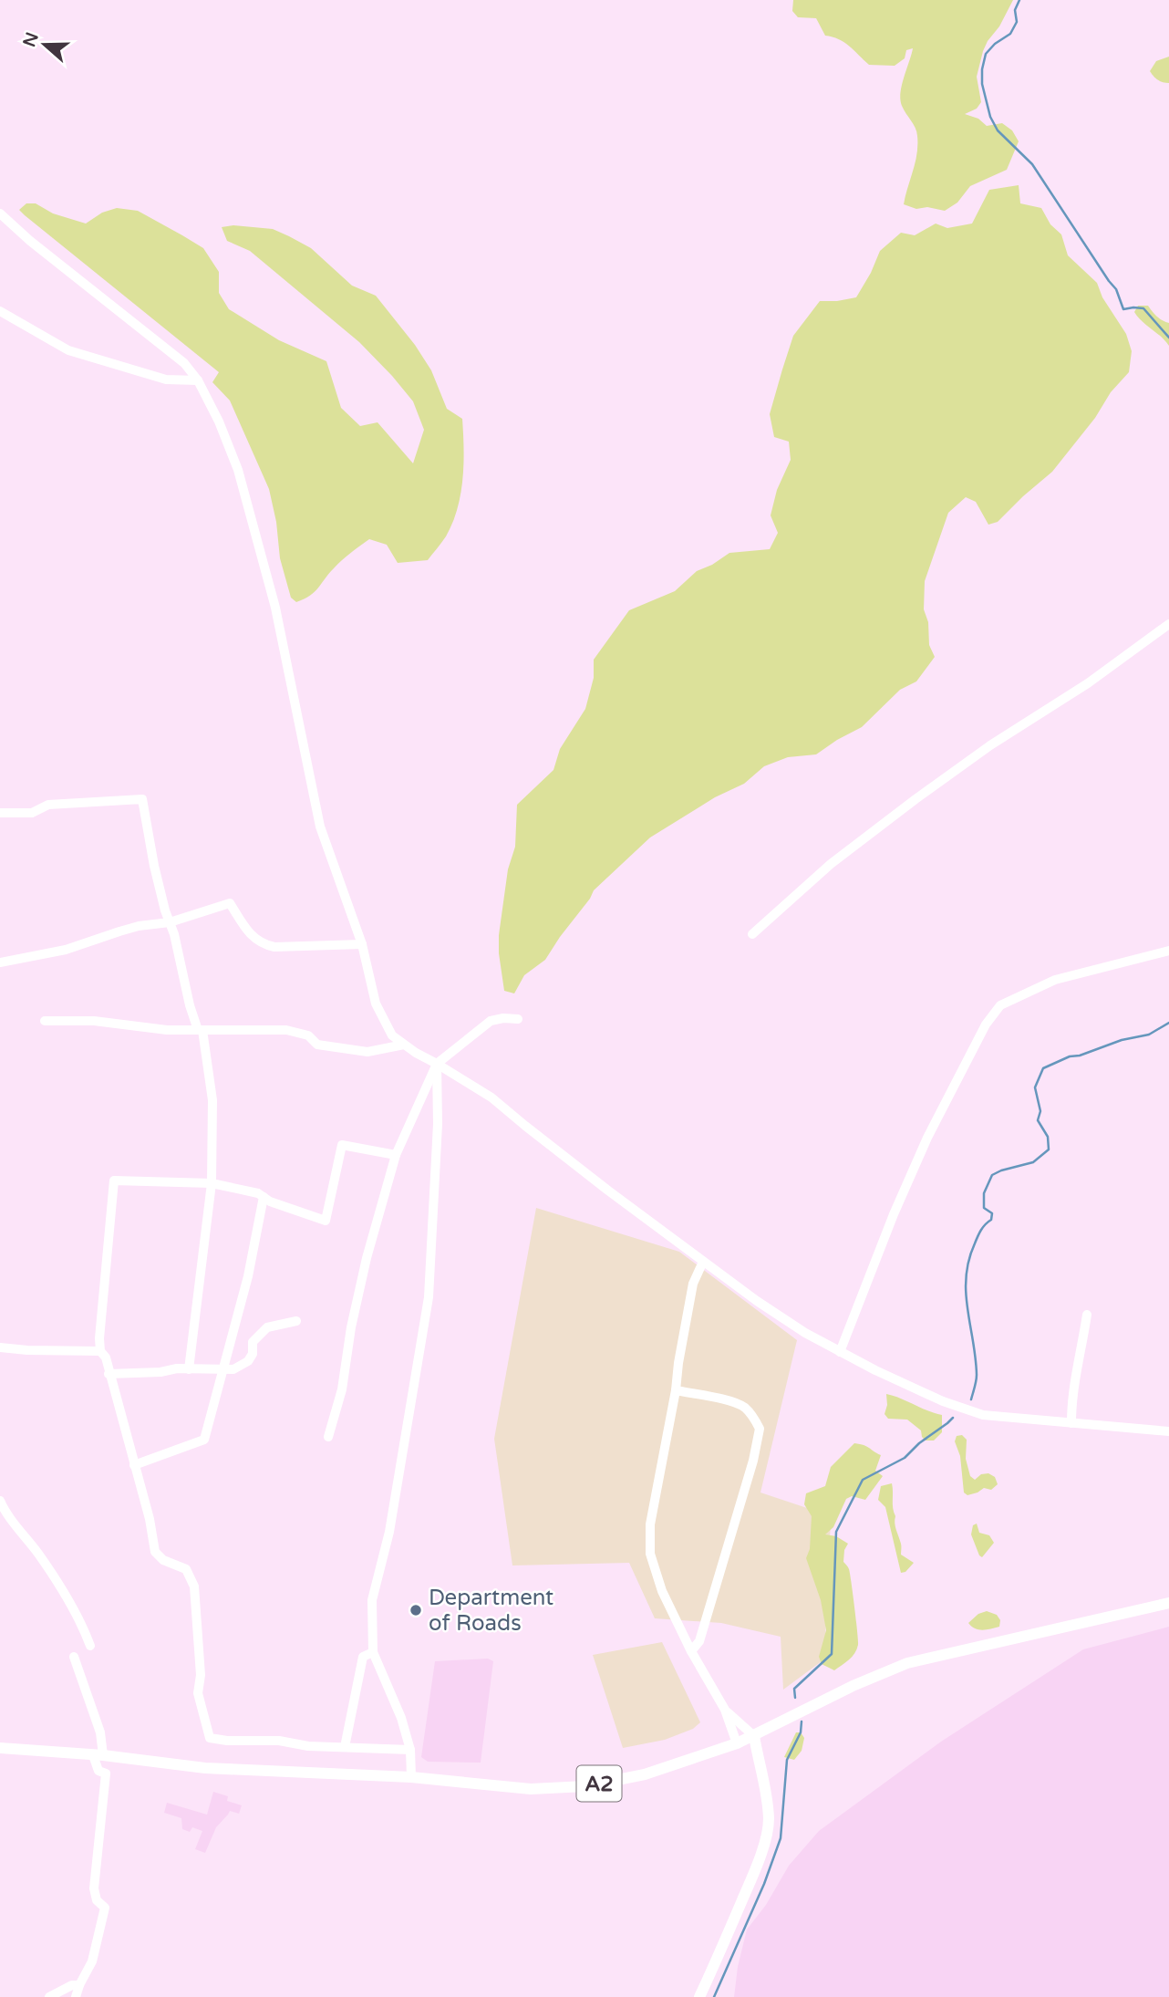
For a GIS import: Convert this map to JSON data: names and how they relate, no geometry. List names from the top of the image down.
{
  "streets": {
    "main road": ["A2"]
  },
  "places": ["Department of Roads"],
  "north": "left"
}
